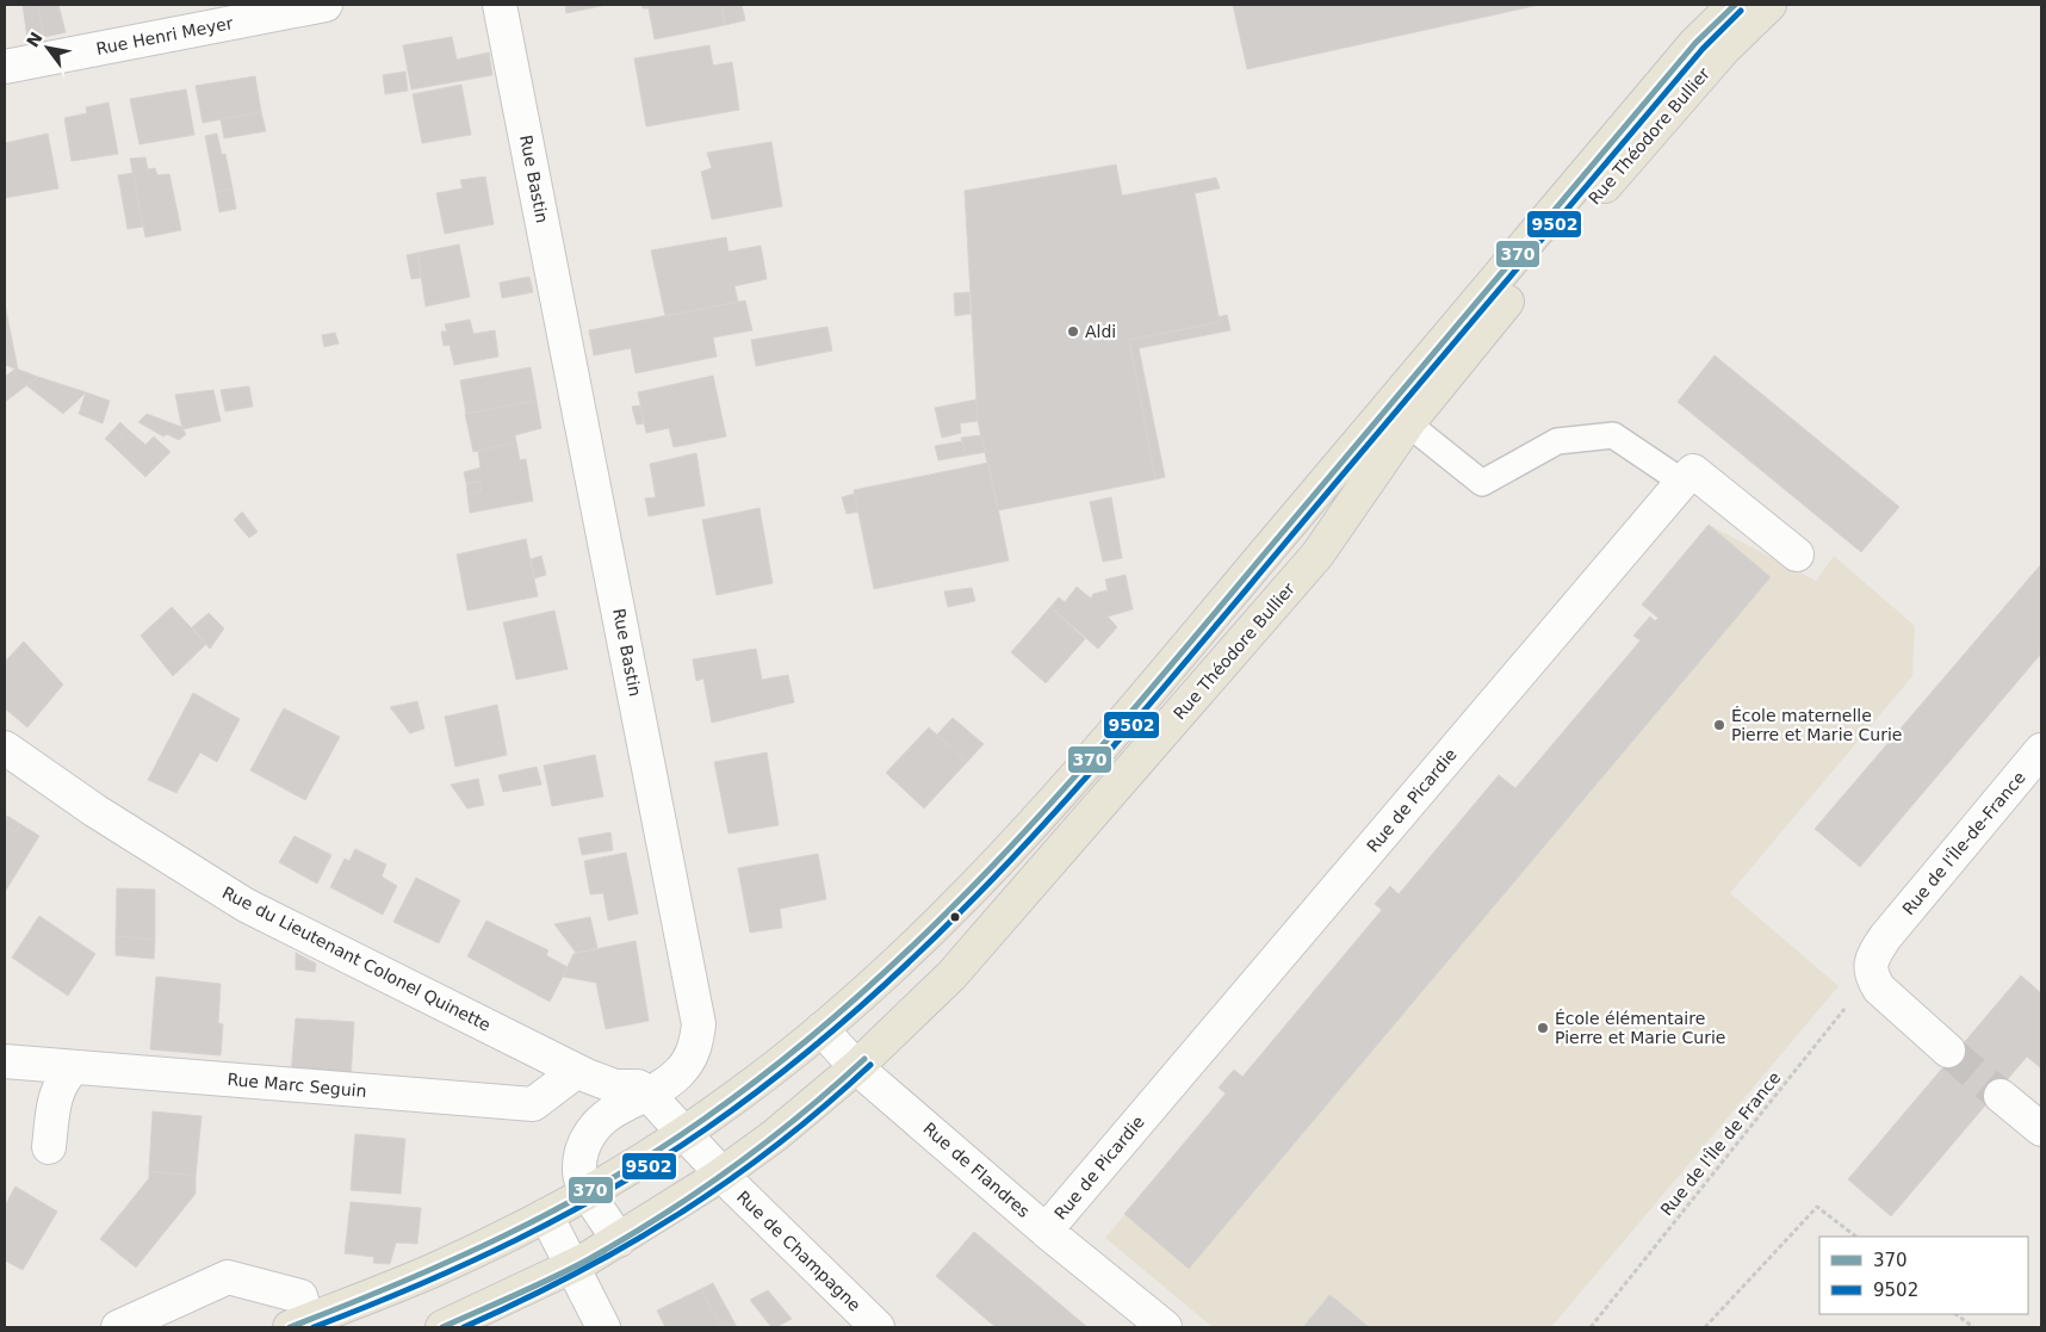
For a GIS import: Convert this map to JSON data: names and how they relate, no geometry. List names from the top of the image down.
{
  "streets": {
    "main road": ["Rue Théodore Bullier"],
    "street": [
      "Rue Henri Meyer",
      "Rue Bastin",
      "Rue de Picardie",
      "Rue de l'Île-de-France",
      "Rue du Lieutenant Colonel Quinette",
      "Rue Marc Seguin",
      "Rue de Flandres",
      "Rue de Champagne"
    ],
    "path": ["Rue de l'Île de France"]
  },
  "crossings": [
    ["Rue Théodore Bullier", "Rue Bastin"],
    ["Rue Théodore Bullier", "Rue de Flandres"],
    ["Rue Théodore Bullier", "Rue de Champagne"],
    ["Rue Bastin", "Rue du Lieutenant Colonel Quinette"],
    ["Rue de Picardie", "Rue de Flandres"],
    ["Rue de l'Île-de-France", "Rue de l'Île de France"],
    ["Rue du Lieutenant Colonel Quinette", "Rue Marc Seguin"]
  ],
  "places": ["Aldi", "École maternelle Pierre et Marie Curie", "École élémentaire Pierre et Marie Curie"],
  "lines": ["transit line 370", "transit line 9502"],
  "legend": ["370", "9502"],
  "north": "top left"
}
